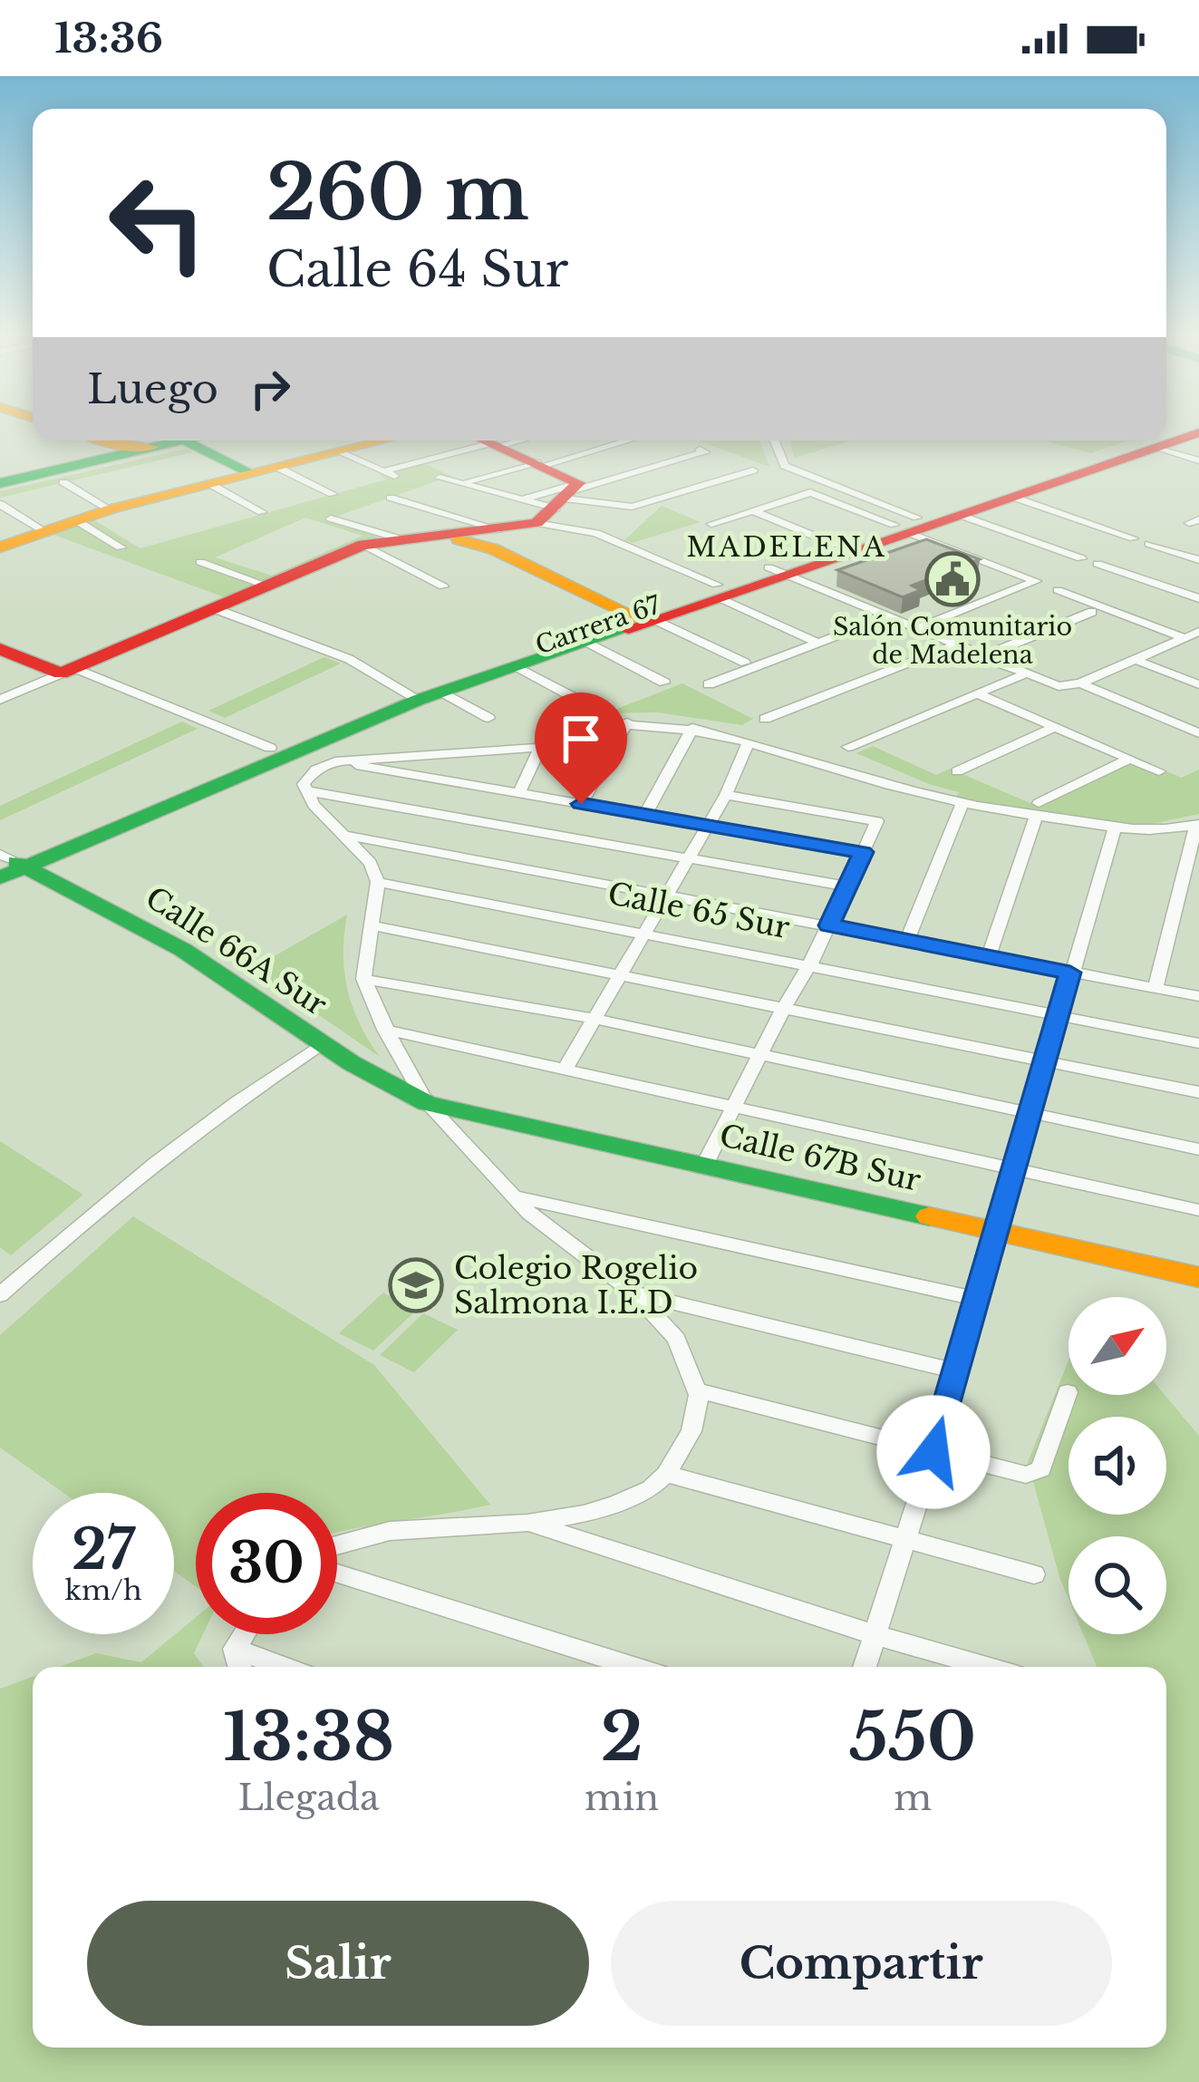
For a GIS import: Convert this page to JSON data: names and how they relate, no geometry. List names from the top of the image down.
{
  "streets": {
    "main road": ["Carrera 67", "Calle 66A Sur", "Calle 67B Sur"],
    "street": ["Calle 65 Sur"]
  },
  "crossings": [
    ["Carrera 67", "Calle 66A Sur"],
    ["Calle 66A Sur", "Calle 67B Sur"]
  ],
  "districts": ["MADELENA"],
  "places": {
    "public building": ["Salón Comunitario de Madelena"],
    "school or university": ["Colegio Rogelio Salmona I.E.D"]
  },
  "north": "top right",
  "page": {
    "status": "13:36",
    "turn": ["260 m", "Calle 64 Sur"],
    "then": "Luego",
    "speed": "27 km/h",
    "limit": "30",
    "eta": [
      "13:38",
      "Llegada",
      "2",
      "min",
      "550",
      "m"
    ],
    "buttons": ["Salir", "Compartir"]
  }
}
